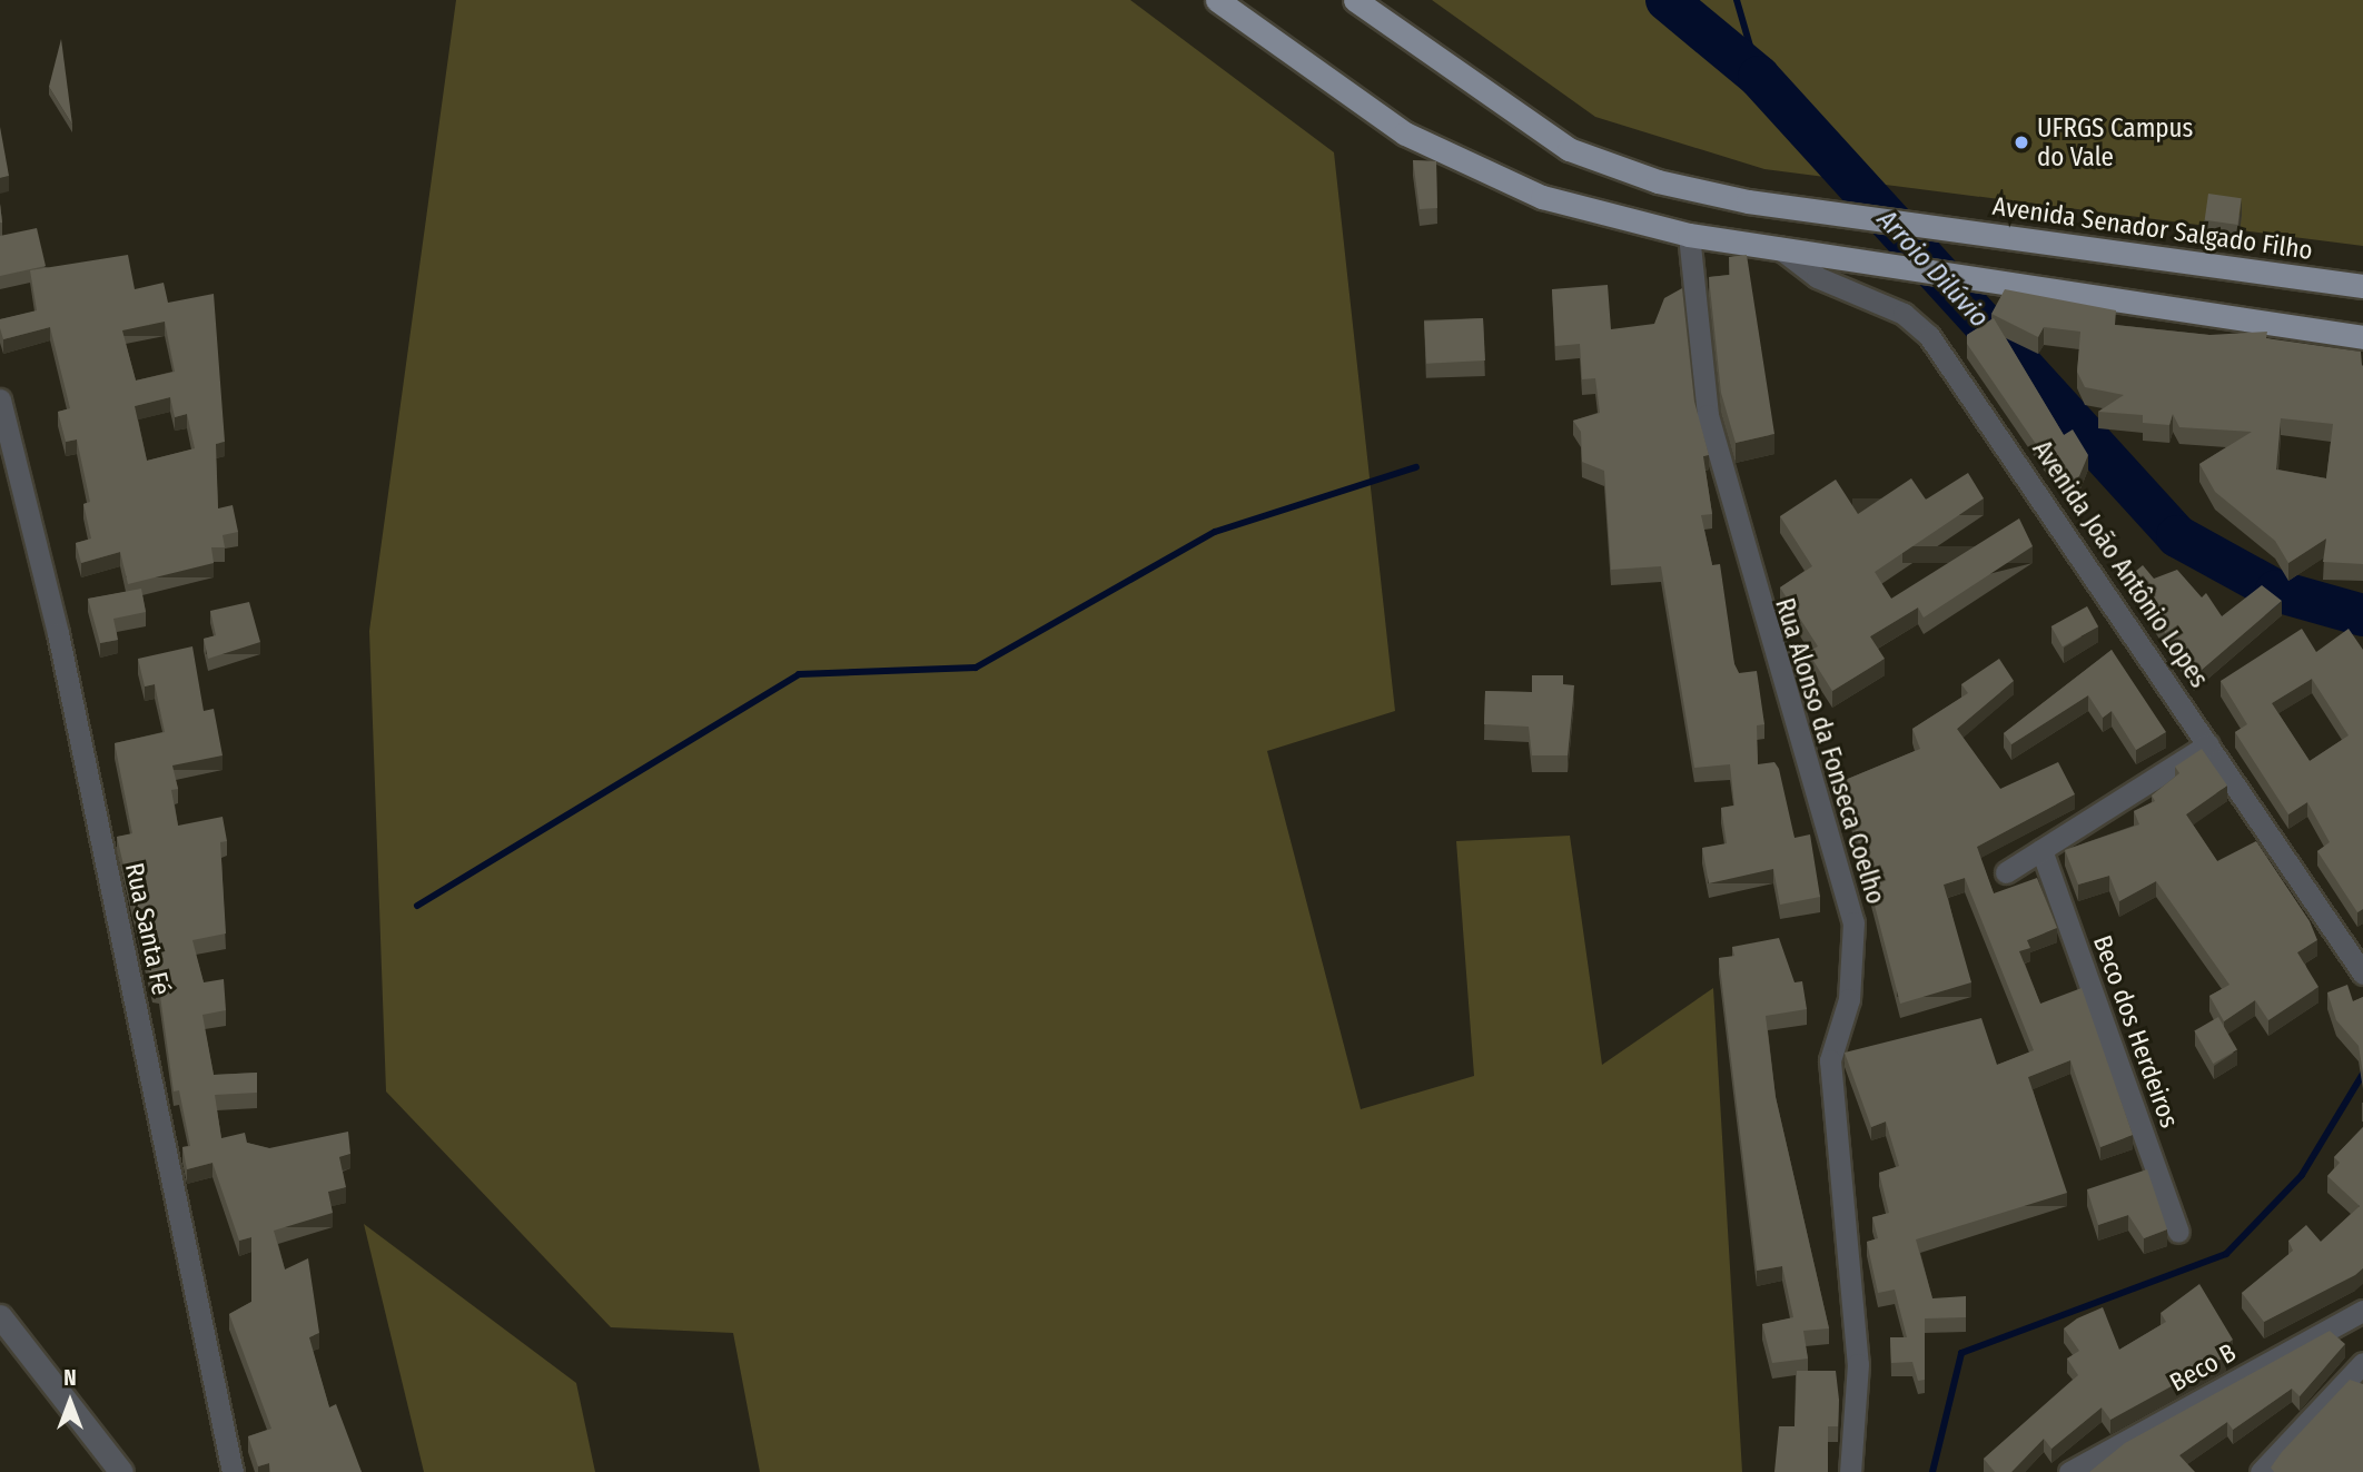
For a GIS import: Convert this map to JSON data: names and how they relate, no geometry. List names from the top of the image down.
{
  "streets": {
    "main road": ["Avenida Senador Salgado Filho"],
    "street": [
      "Avenida João Antônio Lopes",
      "Rua Alonso da Fonseca Coelho",
      "Rua Santa Fé",
      "Beco dos Herdeiros",
      "Beco B"
    ]
  },
  "water": ["Arroio Dilúvio"],
  "places": ["UFRGS Campus do Vale"],
  "north": "top"
}
